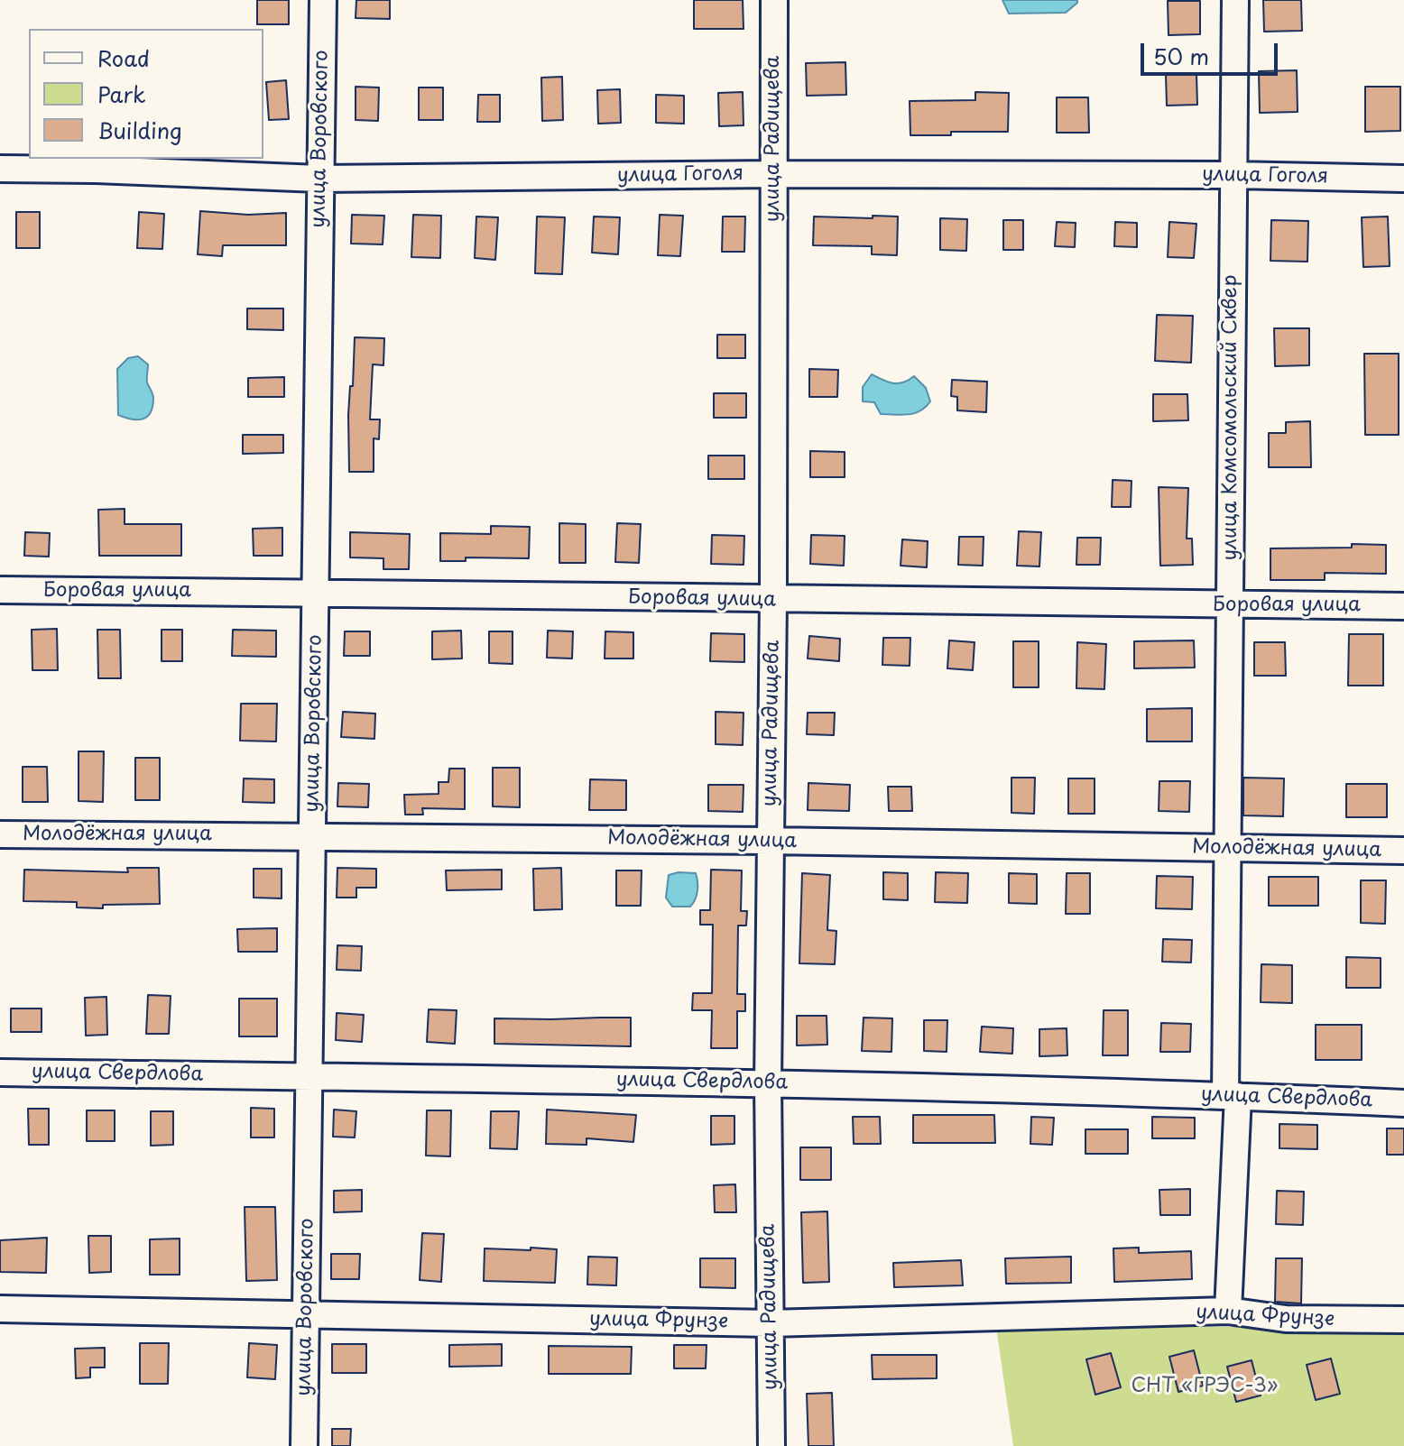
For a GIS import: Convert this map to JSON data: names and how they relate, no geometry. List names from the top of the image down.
{
  "streets": {
    "street": [
      "улица Воровского",
      "улица Радищева",
      "улица Гоголя",
      "улица Комсомольский Сквер",
      "Боровая улица",
      "Молодёжная улица",
      "улица Свердлова",
      "улица Фрунзе"
    ]
  },
  "crossings": [
    ["улица Воровского", "улица Гоголя"],
    ["улица Воровского", "Боровая улица"],
    ["улица Воровского", "Молодёжная улица"],
    ["улица Воровского", "улица Свердлова"],
    ["улица Воровского", "улица Фрунзе"],
    ["улица Радищева", "улица Гоголя"],
    ["улица Радищева", "Боровая улица"],
    ["улица Радищева", "Молодёжная улица"],
    ["улица Радищева", "улица Свердлова"],
    ["улица Радищева", "улица Фрунзе"],
    ["улица Гоголя", "улица Комсомольский Сквер"],
    ["улица Комсомольский Сквер", "Боровая улица"],
    ["улица Комсомольский Сквер", "Молодёжная улица"],
    ["улица Комсомольский Сквер", "улица Свердлова"],
    ["улица Комсомольский Сквер", "улица Фрунзе"]
  ],
  "parks": ["СНТ «ГРЭС-3»"],
  "legend": ["Road", "Park", "Building"],
  "scale_bar": "50 m"
}
